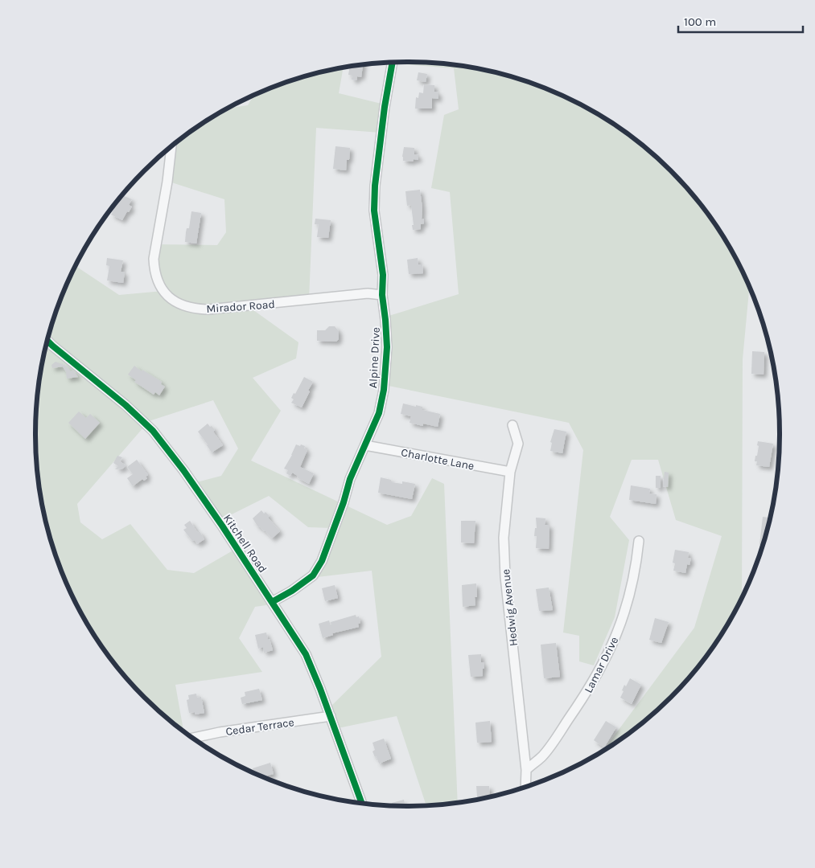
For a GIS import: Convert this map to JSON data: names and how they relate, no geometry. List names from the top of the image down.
{
  "streets": {
    "street": [
      "Mirador Road",
      "Alpine Drive",
      "Charlotte Lane",
      "Kitchell Road",
      "Hedwig Avenue",
      "Lamar Drive",
      "Cedar Terrace"
    ]
  },
  "crossings": [
    ["Mirador Road", "Alpine Drive"],
    ["Alpine Drive", "Charlotte Lane"],
    ["Alpine Drive", "Kitchell Road"],
    ["Charlotte Lane", "Hedwig Avenue"],
    ["Kitchell Road", "Cedar Terrace"],
    ["Hedwig Avenue", "Lamar Drive"]
  ],
  "scale_bar": "100 m"
}
